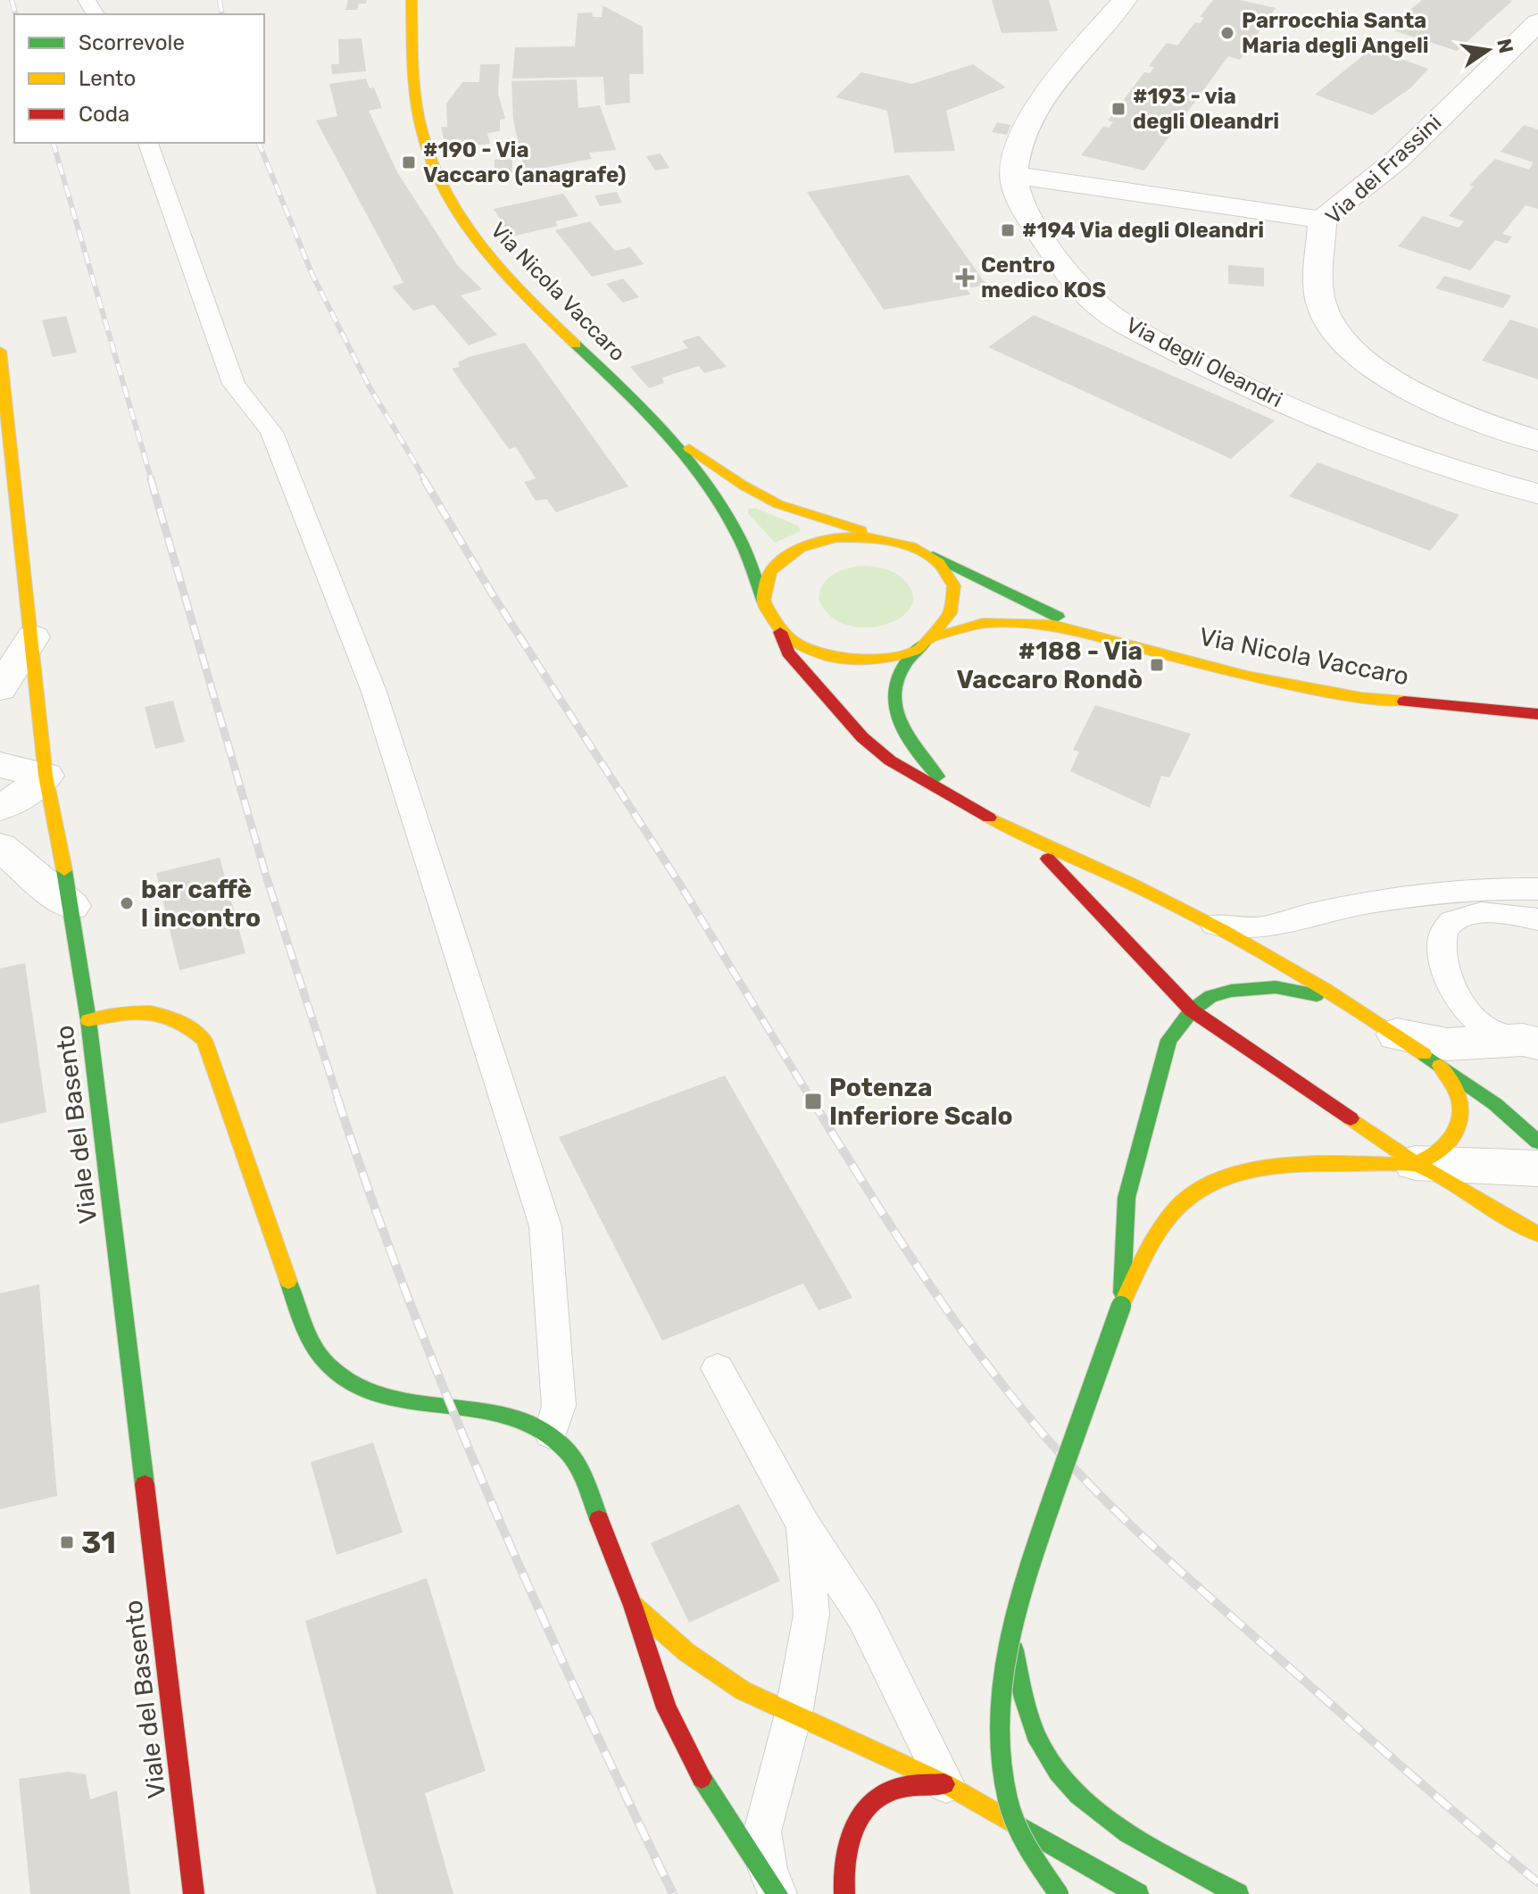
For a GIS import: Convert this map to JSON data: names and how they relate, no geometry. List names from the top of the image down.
{
  "streets": {
    "main road": ["Via Nicola Vaccaro", "Viale del Basento"],
    "street": ["Via dei Frassini", "Via degli Oleandri"]
  },
  "places": {
    "other": ["Parrocchia Santa Maria degli Angeli", "bar caffè l incontro"],
    "transit": [
      "#193 - via degli Oleandri",
      "#190 - Via Vaccaro (anagrafe)",
      "#194 Via degli Oleandri",
      "#188 - Via Vaccaro Rondò",
      "Potenza Inferiore Scalo",
      "31"
    ],
    "health": ["Centro medico KOS"]
  },
  "legend": ["Scorrevole", "Lento", "Coda"],
  "north": "right"
}
